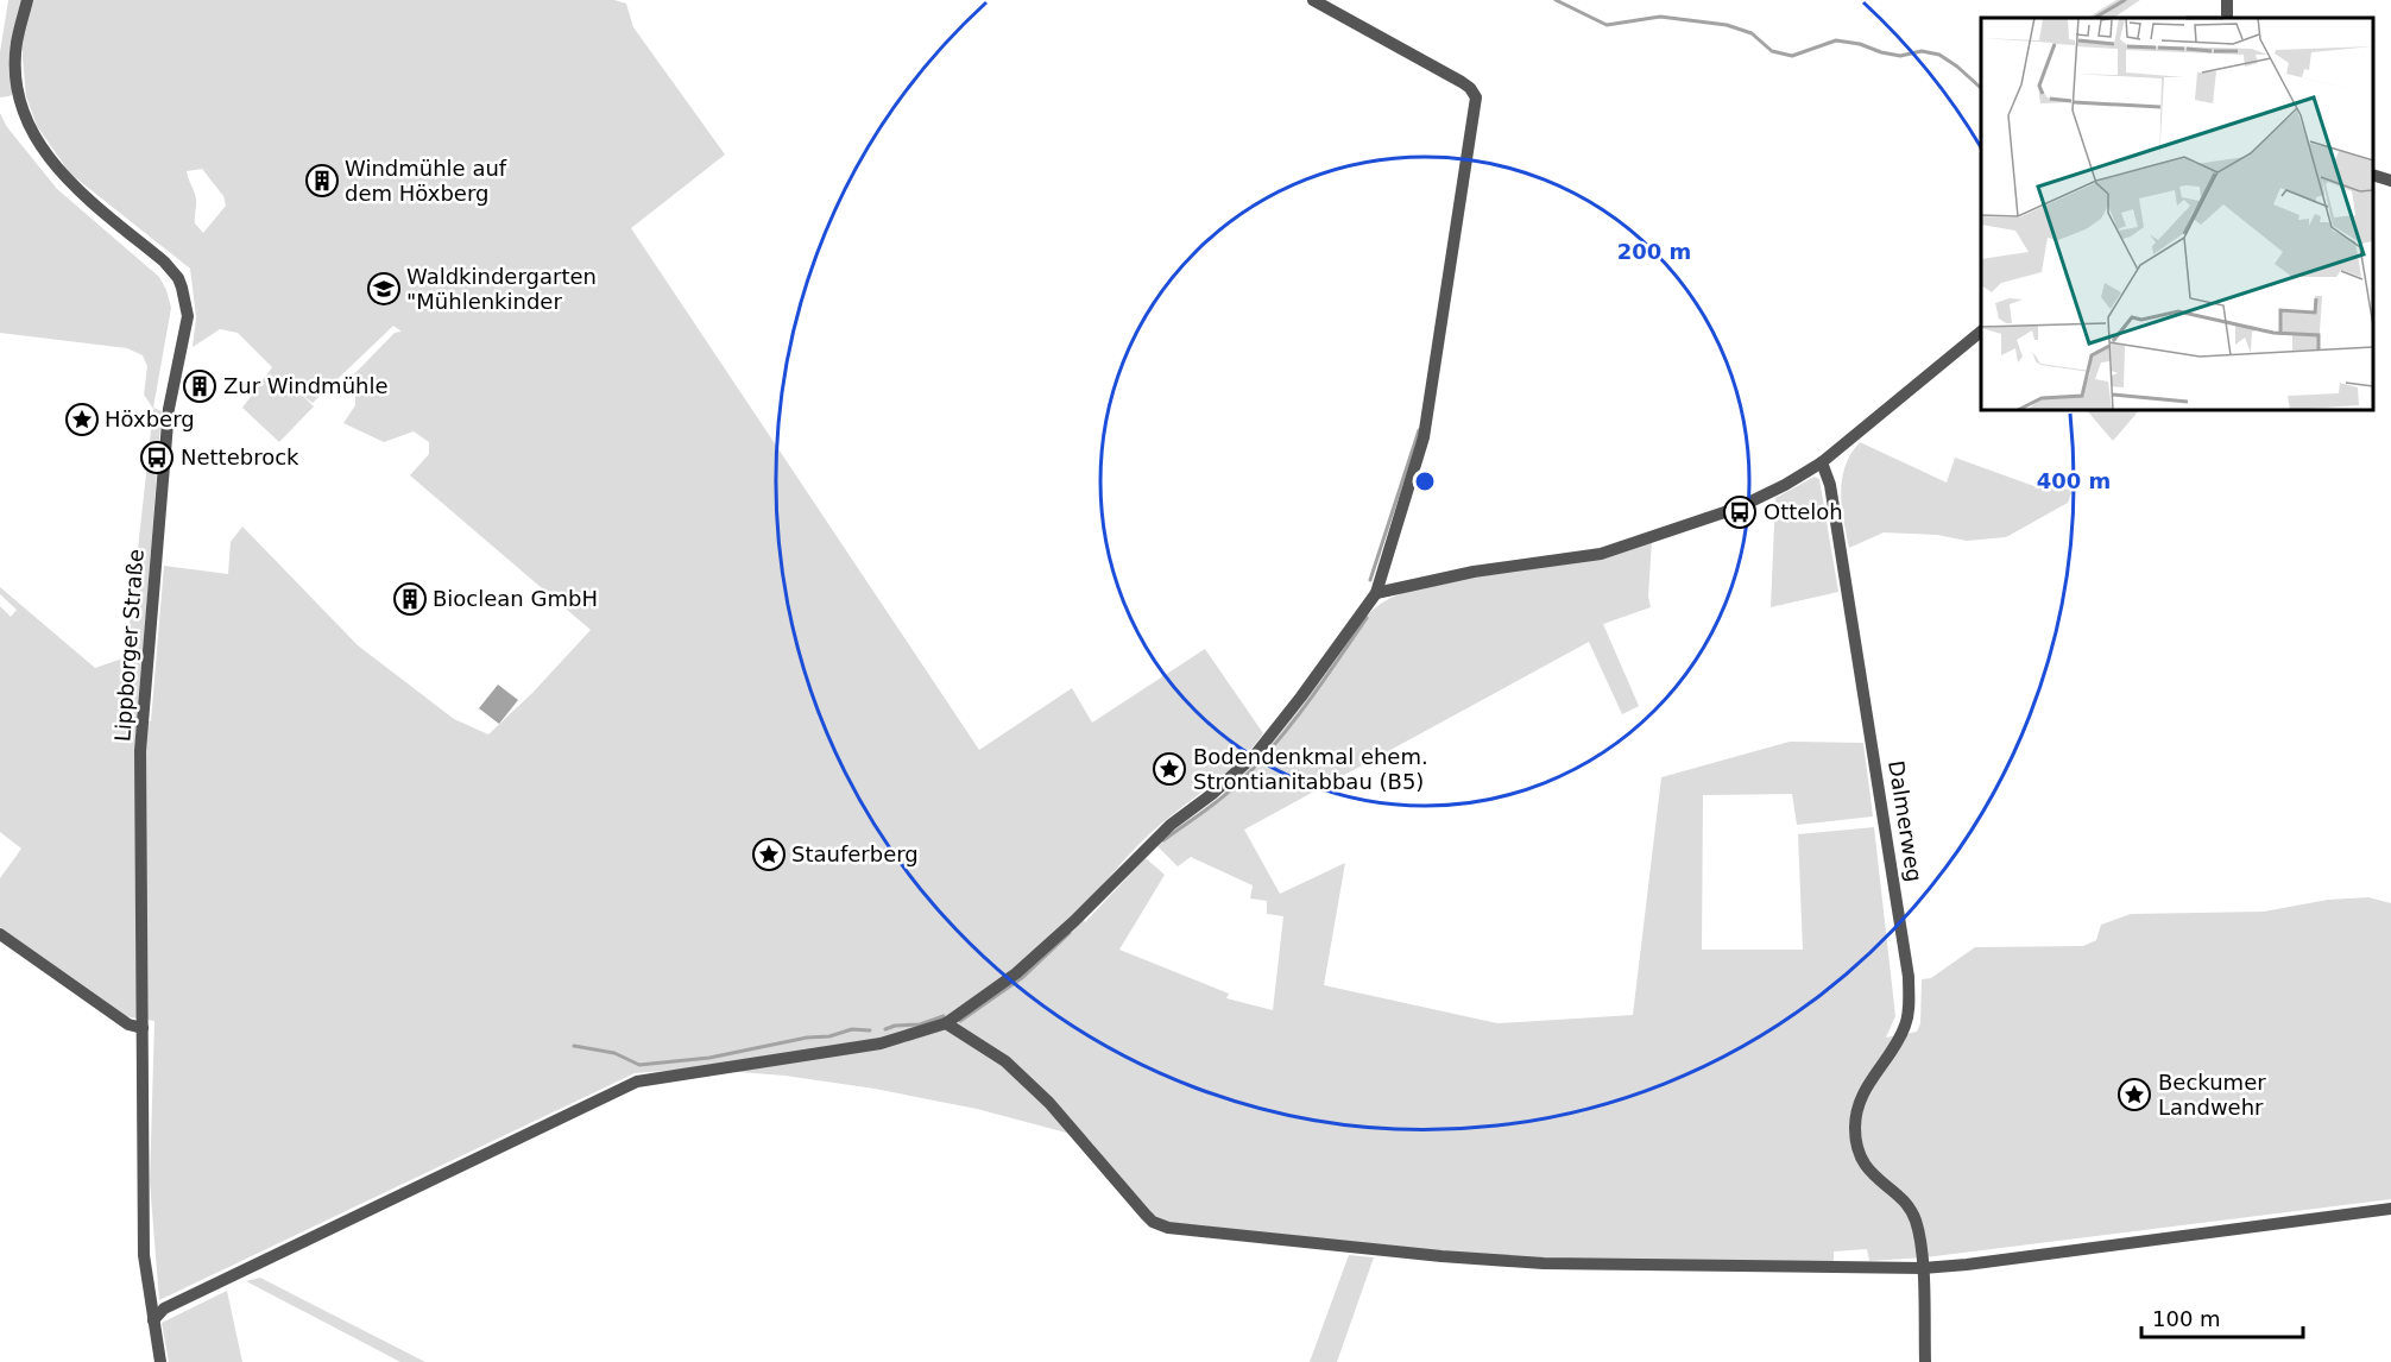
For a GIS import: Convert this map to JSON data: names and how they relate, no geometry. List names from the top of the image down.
{
  "streets": {
    "street": ["Lippborger Straße", "Dalmerweg"]
  },
  "places": {
    "building": ["Windmühle auf dem Höxberg", "Zur Windmühle", "Bioclean GmbH"],
    "school or university": ["Waldkindergarten \"Mühlenkinder"],
    "place": [
      "Höxberg",
      "Bodendenkmal ehem. Strontianitabbau (B5)",
      "Stauferberg",
      "Beckumer Landwehr"
    ],
    "bus stop": ["Nettebrock", "Otteloh"]
  },
  "scale_bar": "100 m",
  "rings": ["200 m", "400 m"]
}
